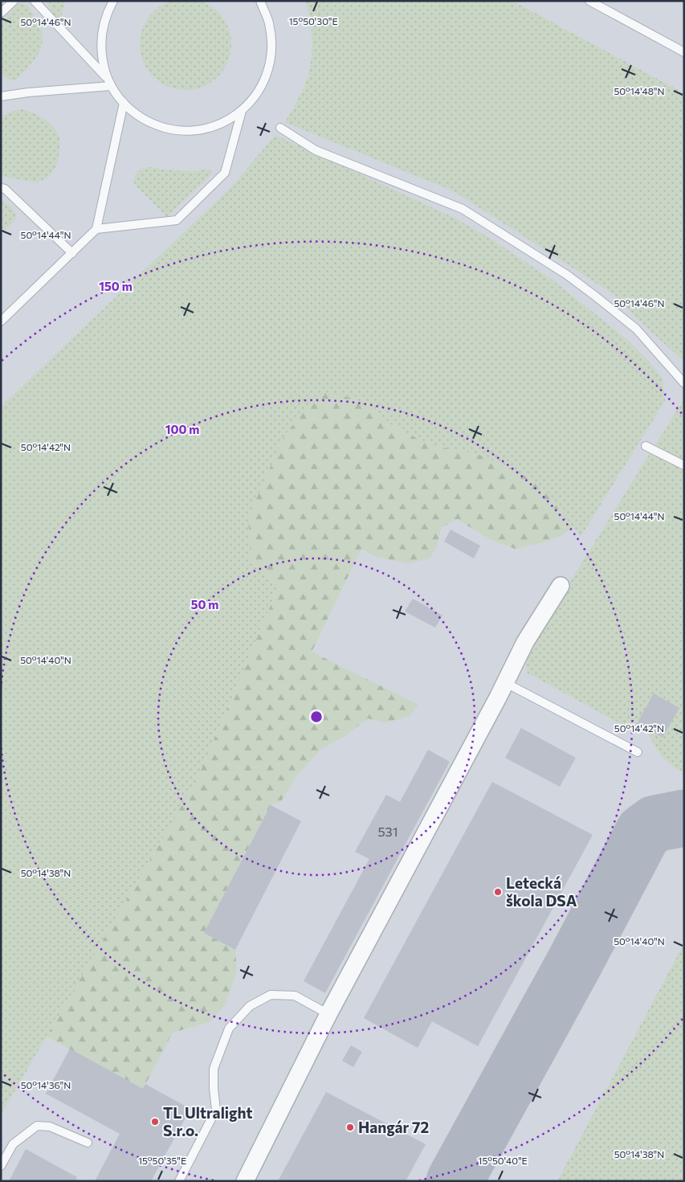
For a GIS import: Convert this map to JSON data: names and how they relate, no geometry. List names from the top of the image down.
{
  "places": ["Letecká škola DSA", "TL Ultralight S.r.o.", "Hangár 72"],
  "house_numbers": ["531"],
  "coordinates": [
    "15°50'30\"E",
    "50°14'46\"N",
    "50°14'48\"N",
    "50°14'44\"N",
    "50°14'42\"N",
    "50°14'40\"N",
    "50°14'38\"N",
    "50°14'36\"N",
    "15°50'35\"E",
    "15°50'40\"E"
  ],
  "rings": ["150 m", "100 m", "50 m"]
}
